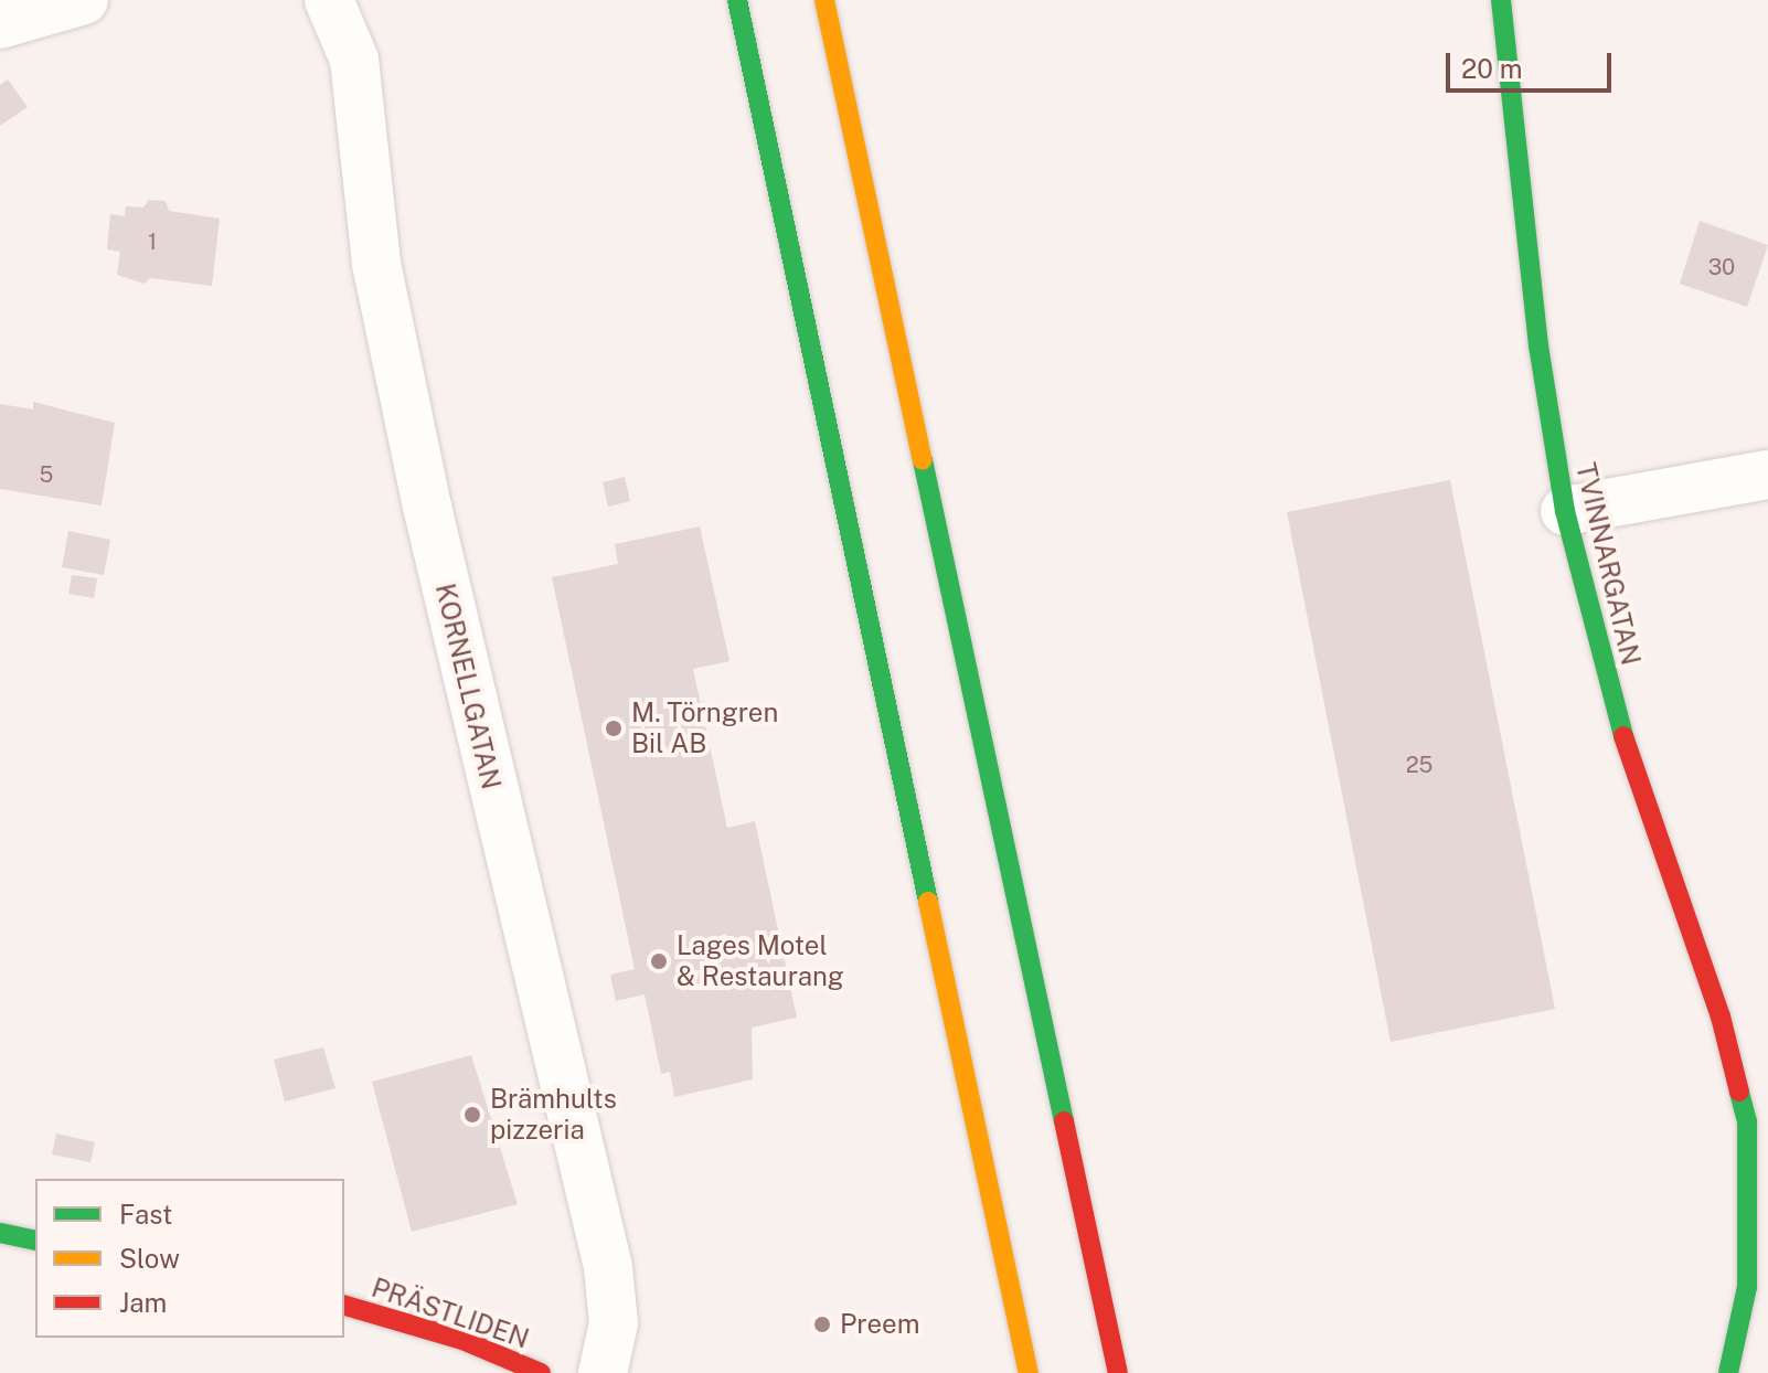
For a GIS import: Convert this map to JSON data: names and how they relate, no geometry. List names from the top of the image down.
{
  "streets": {
    "main road": ["TVINNARGATAN", "PRÄSTLIDEN"],
    "street": ["KORNELLGATAN"]
  },
  "places": [
    "M. Törngren Bil AB",
    "Lages Motel & Restaurang",
    "Brämhults pizzeria",
    "Preem"
  ],
  "house_numbers": [
    "1",
    "30",
    "5",
    "25"
  ],
  "legend": ["Fast", "Slow", "Jam"],
  "scale_bar": "20 m"
}
